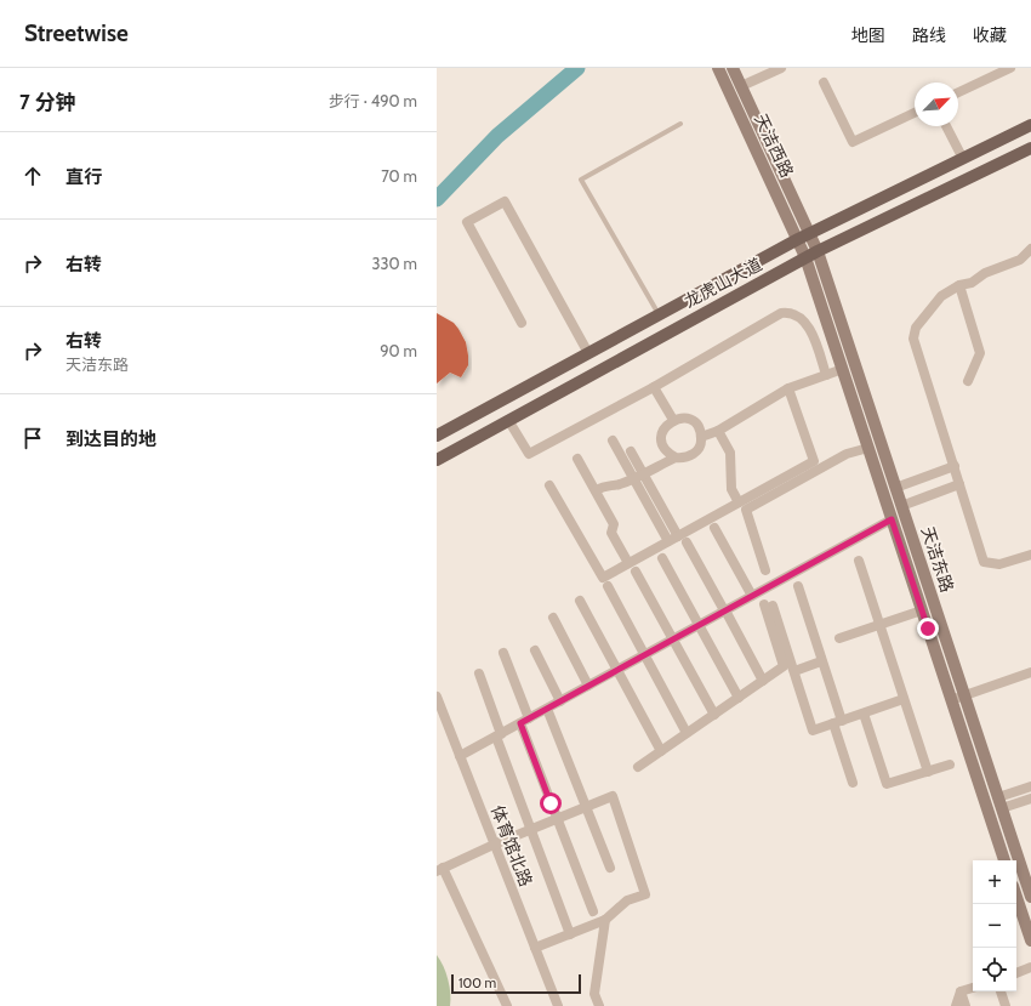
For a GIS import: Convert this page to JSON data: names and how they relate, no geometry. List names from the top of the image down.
{
  "streets": {
    "main road": ["天洁西路", "龙虎山大道", "天洁东路"],
    "street": ["体育馆北路"]
  },
  "crossings": [
    ["天洁西路", "龙虎山大道"],
    ["天洁西路", "天洁东路"],
    ["龙虎山大道", "天洁东路"]
  ],
  "scale_bar": "100 m",
  "north": "top right",
  "page": {
    "header": "Streetwise",
    "nav": ["地图", "路线", "收藏"],
    "heading": ["7 分钟", "步行 · 490 m"],
    "list": [
      ["直行", "70 m"],
      ["右转", "330 m"],
      ["右转", "天洁东路", "90 m"],
      "到达目的地"
    ],
    "map_buttons": ["+", "−"],
    "scale": "100 m"
  }
}
